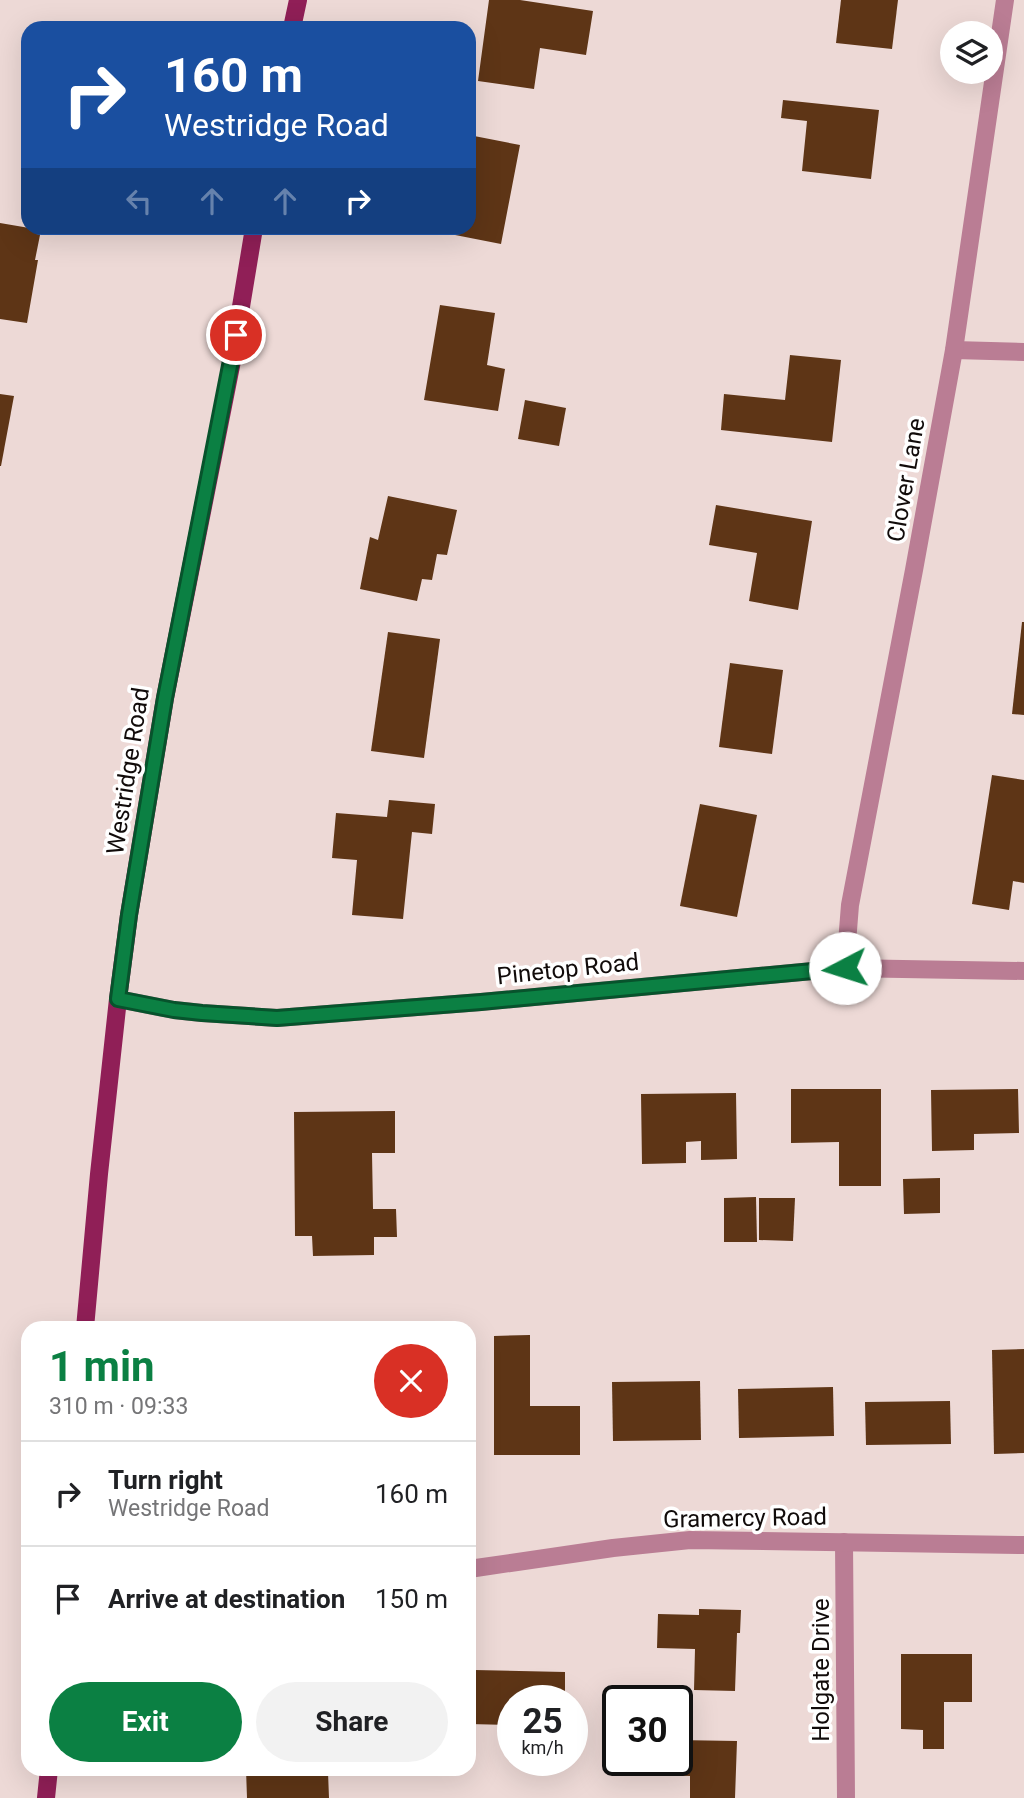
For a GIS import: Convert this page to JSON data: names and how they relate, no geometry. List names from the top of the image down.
{
  "streets": {
    "main road": ["Westridge Road"],
    "street": [
      "Clover Lane",
      "Pinetop Road",
      "Gramercy Road",
      "Holgate Drive"
    ]
  },
  "crossings": [
    ["Clover Lane", "Pinetop Road"],
    ["Westridge Road", "Pinetop Road"],
    ["Gramercy Road", "Holgate Drive"]
  ],
  "page": {
    "turn": ["160 m", "Westridge Road"],
    "heading": ["1 min", "310 m · 09:33"],
    "list": [
      {
        "name": "Turn right",
        "note": "Westridge Road",
        "value": "160 m"
      },
      {
        "name": "Arrive at destination",
        "value": "150 m"
      }
    ],
    "buttons": ["Exit", "Share"],
    "speed": "25 km/h",
    "limit": "30"
  }
}
